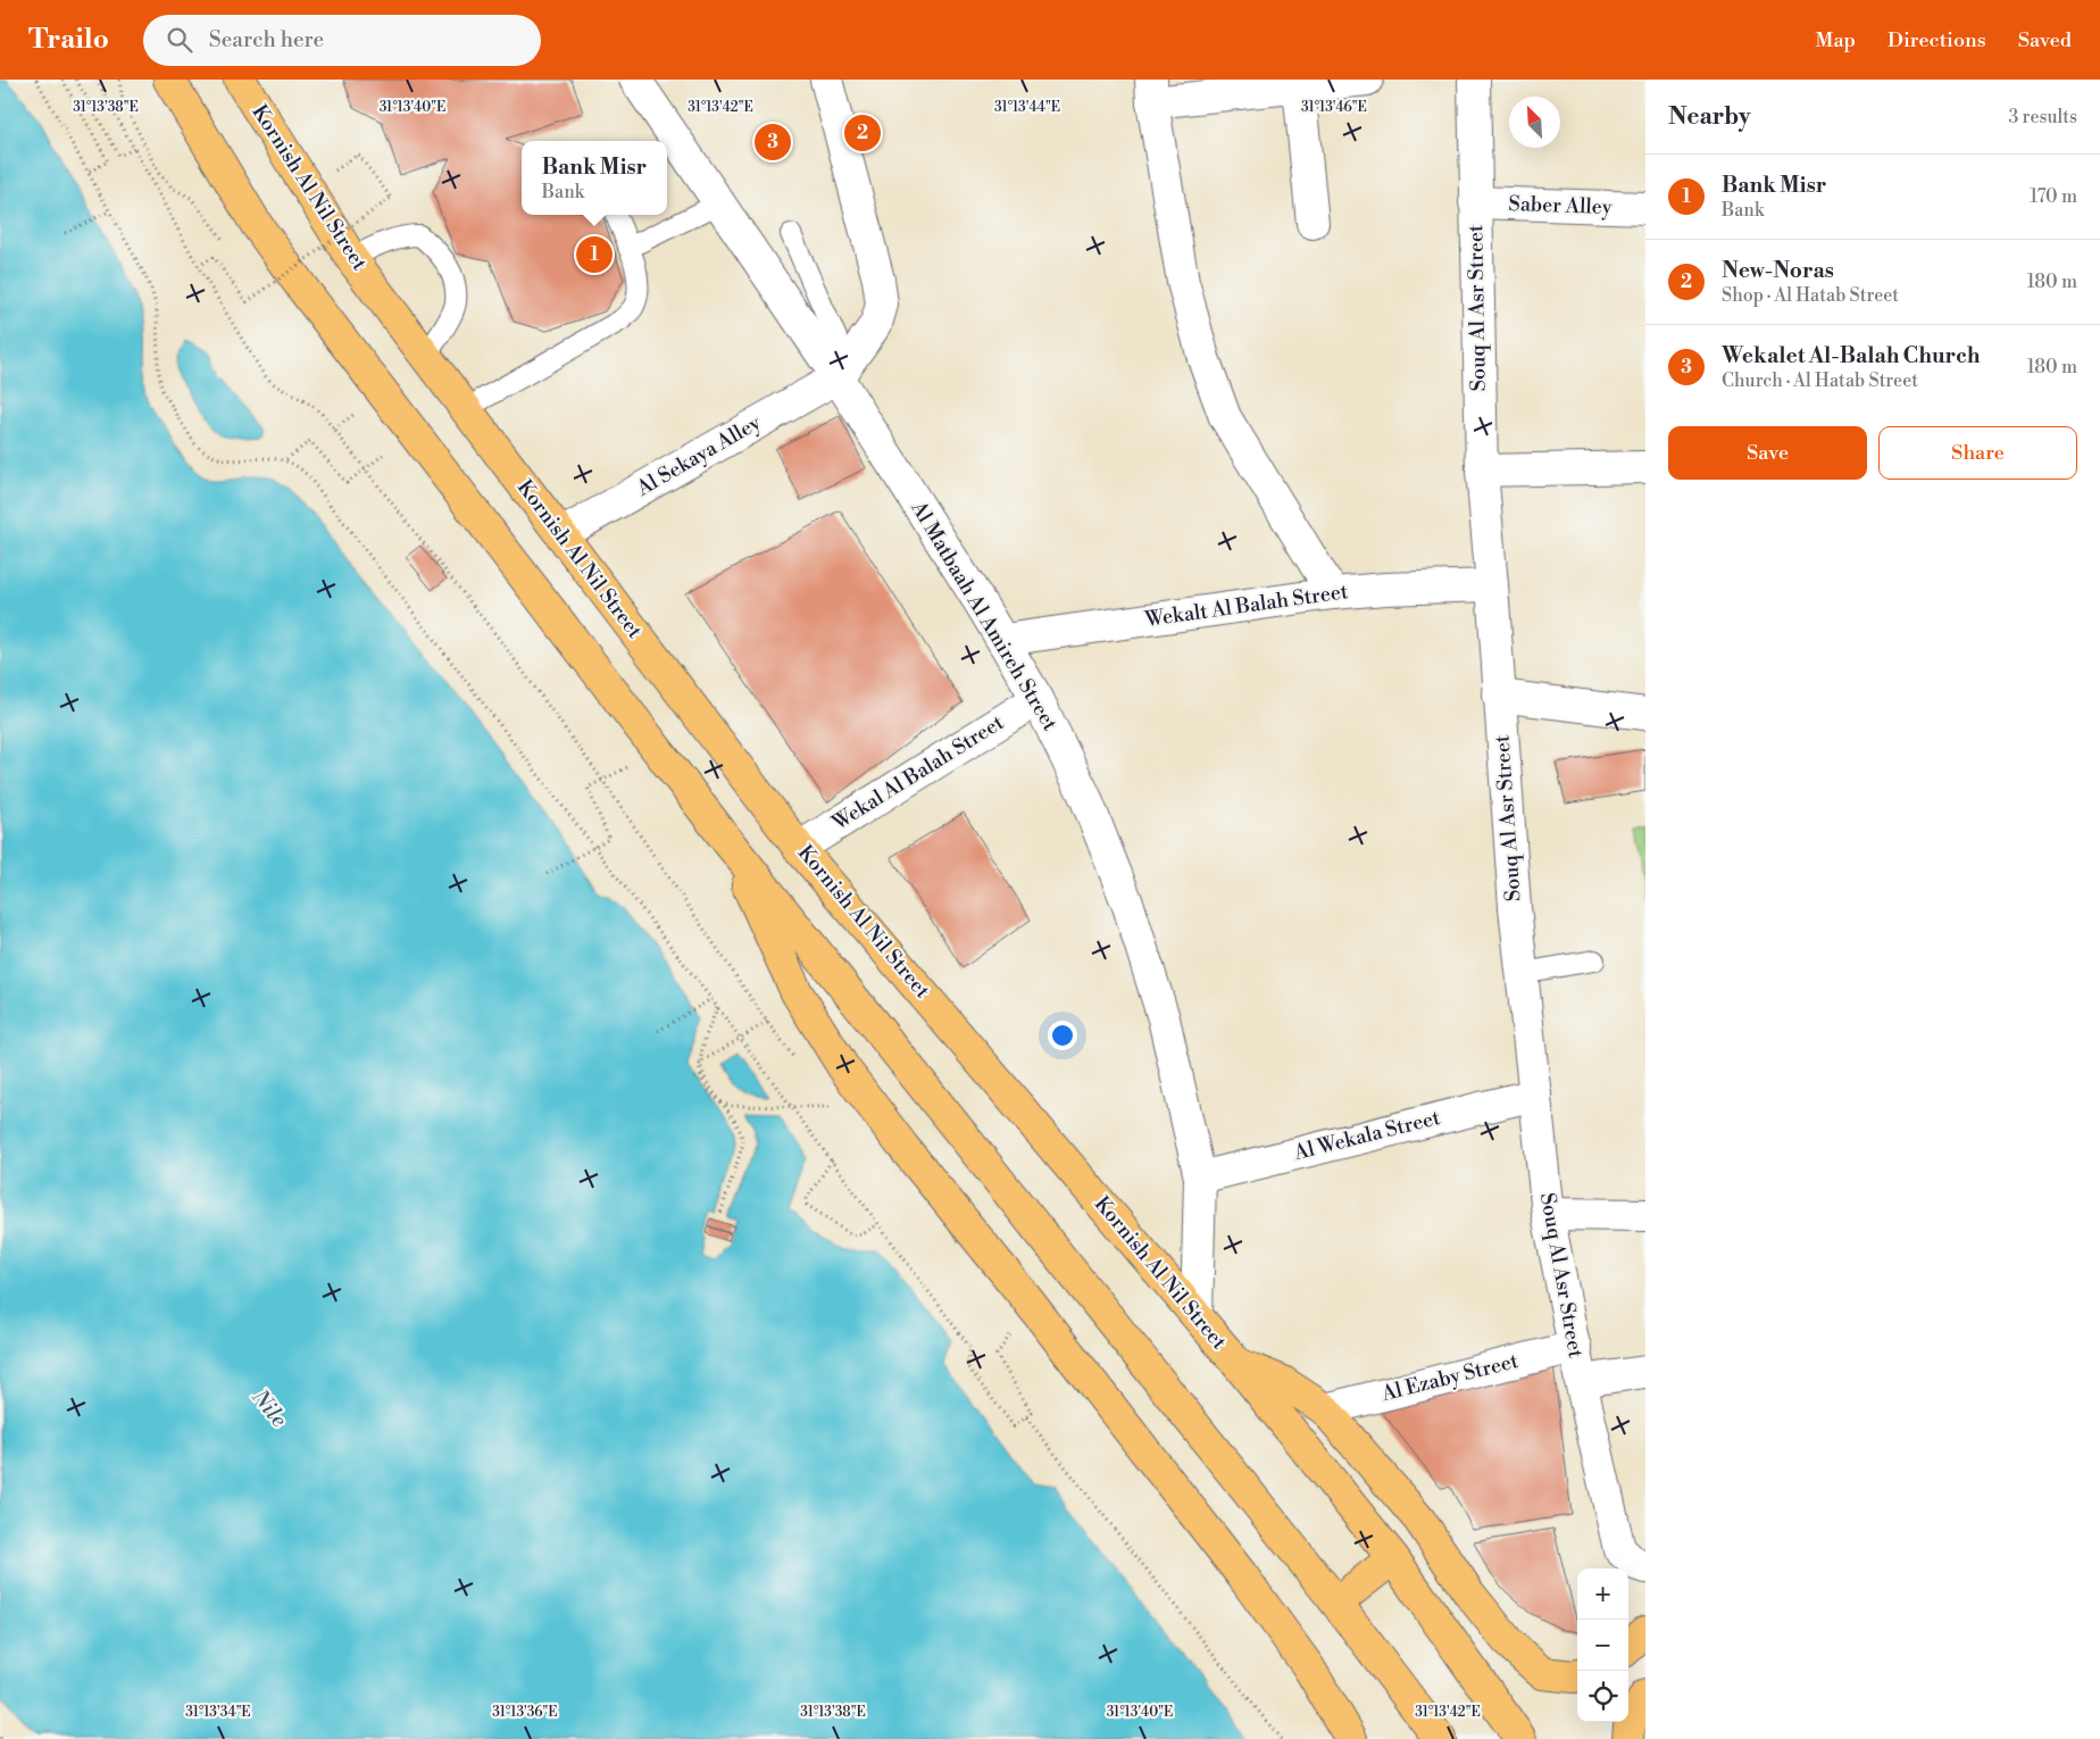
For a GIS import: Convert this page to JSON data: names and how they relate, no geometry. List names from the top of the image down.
{
  "streets": {
    "highway": ["Kornish Al Nil Street"],
    "street": [
      "Saber Alley",
      "Souq Al Asr Street",
      "Al Sekaya Alley",
      "Wekalt Al Balah Street",
      "Al Matbaah Al Amireh Street",
      "Wekal Al Balah Street",
      "Al Wekala Street",
      "Al Ezaby Street"
    ]
  },
  "crossings": [
    ["Kornish Al Nil Street", "Al Sekaya Alley"],
    ["Kornish Al Nil Street", "Al Matbaah Al Amireh Street"],
    ["Kornish Al Nil Street", "Wekal Al Balah Street"],
    ["Saber Alley", "Souq Al Asr Street"],
    ["Souq Al Asr Street", "Wekalt Al Balah Street"],
    ["Souq Al Asr Street", "Al Wekala Street"],
    ["Souq Al Asr Street", "Al Ezaby Street"],
    ["Al Sekaya Alley", "Al Matbaah Al Amireh Street"],
    ["Wekalt Al Balah Street", "Al Matbaah Al Amireh Street"],
    ["Al Matbaah Al Amireh Street", "Wekal Al Balah Street"],
    ["Al Matbaah Al Amireh Street", "Al Wekala Street"]
  ],
  "water": ["Nile"],
  "north": "top left",
  "page": {
    "header": "Trailo",
    "search": "Search here",
    "nav": ["Map", "Directions", "Saved"],
    "heading": ["Nearby", "3 results"],
    "pins": ["2", "3", "1"],
    "popup": ["Bank Misr", "Bank"],
    "list": [
      {
        "mark": "1",
        "name": "Bank Misr",
        "note": "Bank",
        "value": "170 m"
      },
      {
        "mark": "2",
        "name": "New-Noras",
        "note": "Shop · Al Hatab Street",
        "value": "180 m"
      },
      {
        "mark": "3",
        "name": "Wekalet Al-Balah Church",
        "note": "Church · Al Hatab Street",
        "value": "180 m"
      }
    ],
    "buttons": ["Save", "Share"],
    "map_buttons": ["+", "−"]
  },
  "coordinates": [
    "31°13'38\"E",
    "31°13'40\"E",
    "31°13'42\"E",
    "31°13'44\"E",
    "31°13'46\"E",
    "31°13'34\"E",
    "31°13'36\"E"
  ]
}
